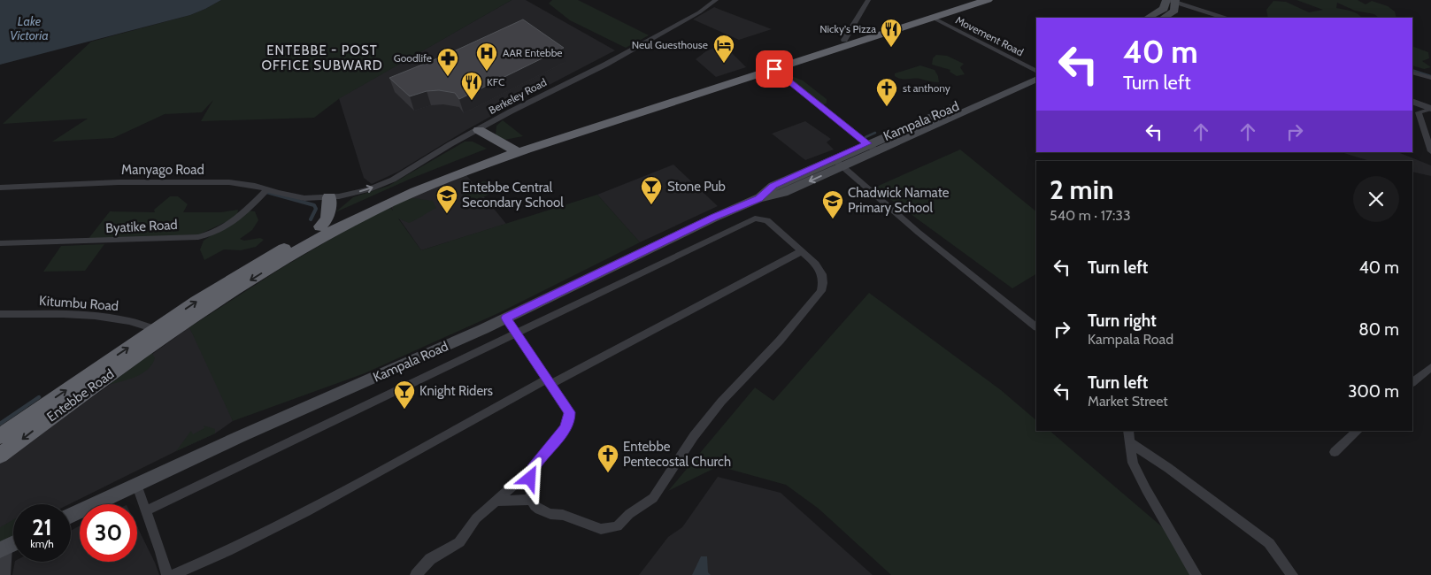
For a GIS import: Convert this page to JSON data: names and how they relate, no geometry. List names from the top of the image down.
{
  "streets": {
    "highway": ["Entebbe Road"],
    "main road": ["Kampala Road"],
    "street": [
      "Movement Road",
      "Berkeley Road",
      "Manyago Road",
      "Byatike Road",
      "Kitumbu Road"
    ]
  },
  "crossings": [
    ["Berkeley Road", "Manyago Road"],
    ["Manyago Road", "Byatike Road"],
    ["Kitumbu Road", "Entebbe Road"]
  ],
  "one_way": ["Berkeley Road"],
  "districts": ["ENTEBBE - POST OFFICE SUBWARD"],
  "water": ["Lake Victoria"],
  "places": {
    "restaurant": ["Nicky's Pizza", "KFC"],
    "hotel": ["Neul Guesthouse"],
    "hospital": ["AAR Entebbe"],
    "pharmacy": ["Goodlife"],
    "church": ["st anthony", "Entebbe Pentecostal Church"],
    "bar": ["Stone Pub", "Knight Riders"],
    "school or university": ["Entebbe Central Secondary School", "Chadwick Namate Primary School"]
  },
  "page": {
    "turn": ["40 m", "Turn left"],
    "heading": ["2 min", "540 m · 17:33"],
    "list": [
      {
        "name": "Turn left",
        "value": "40 m"
      },
      {
        "name": "Turn right",
        "note": "Kampala Road",
        "value": "80 m"
      },
      {
        "name": "Turn left",
        "note": "Market Street",
        "value": "300 m"
      }
    ],
    "speed": "21 km/h",
    "limit": "30"
  }
}
